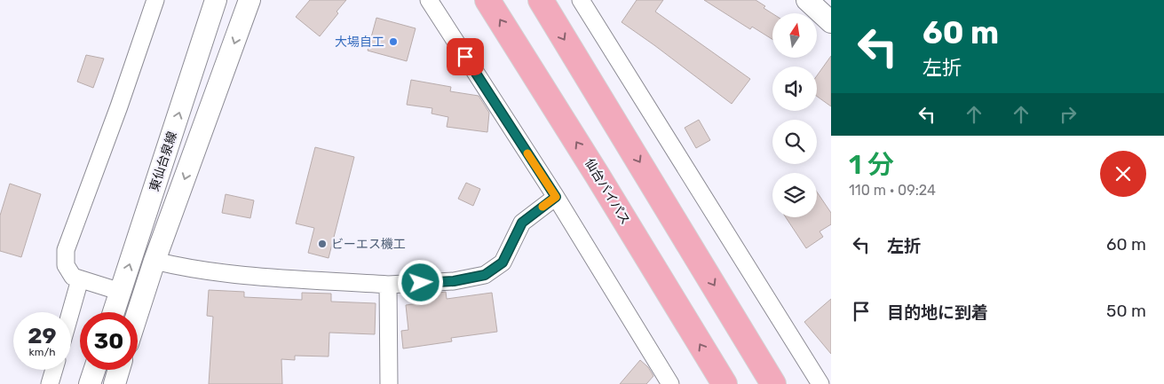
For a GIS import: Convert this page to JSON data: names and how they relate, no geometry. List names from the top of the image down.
{
  "streets": {
    "highway": ["仙台バイパス"],
    "street": ["東仙台泉線"]
  },
  "places": ["大場自工", "ビーエス機工"],
  "north": "top",
  "page": {
    "turn": ["60 m", "左折"],
    "heading": ["1 分", "110 m · 09:24"],
    "list": [
      {
        "name": "左折",
        "value": "60 m"
      },
      {
        "name": "目的地に到着",
        "value": "50 m"
      }
    ],
    "speed": "29 km/h",
    "limit": "30"
  }
}
